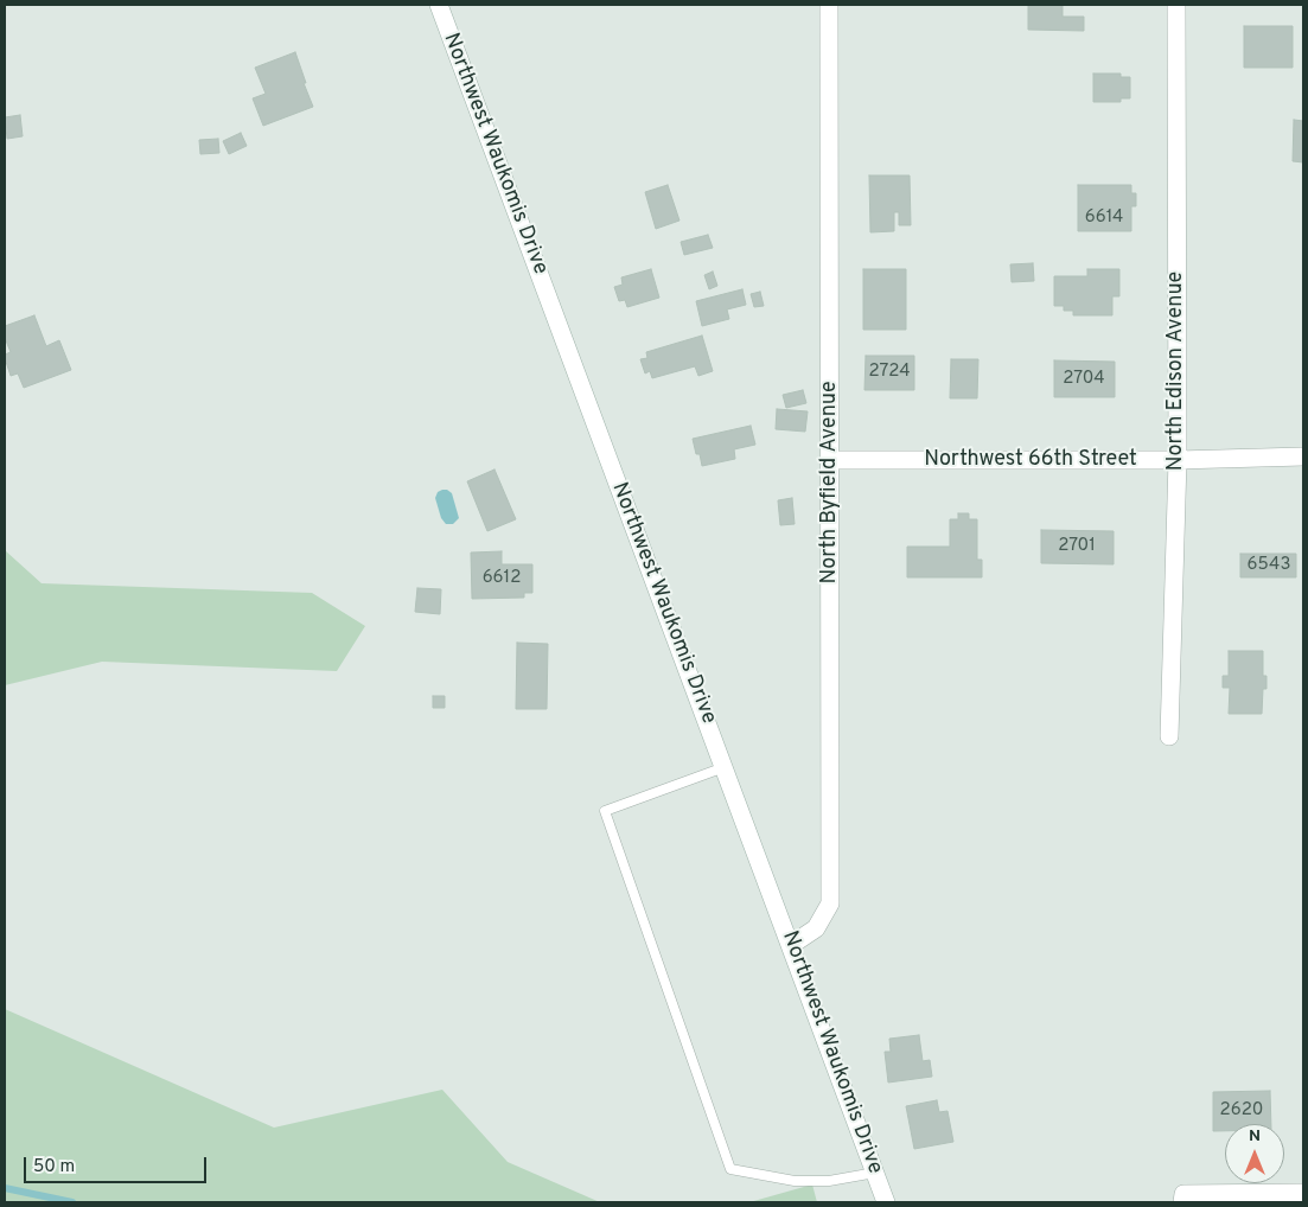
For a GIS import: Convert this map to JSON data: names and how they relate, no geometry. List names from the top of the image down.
{
  "streets": {
    "street": [
      "Northwest Waukomis Drive",
      "North Edison Avenue",
      "Northwest 66th Street",
      "North Byfield Avenue"
    ]
  },
  "crossings": [
    ["Northwest Waukomis Drive", "North Byfield Avenue"],
    ["North Edison Avenue", "Northwest 66th Street"],
    ["Northwest 66th Street", "North Byfield Avenue"]
  ],
  "house_numbers": [
    "6614",
    "2724",
    "2704",
    "2701",
    "6543",
    "6612",
    "2620"
  ],
  "scale_bar": "50 m",
  "north": "top"
}
